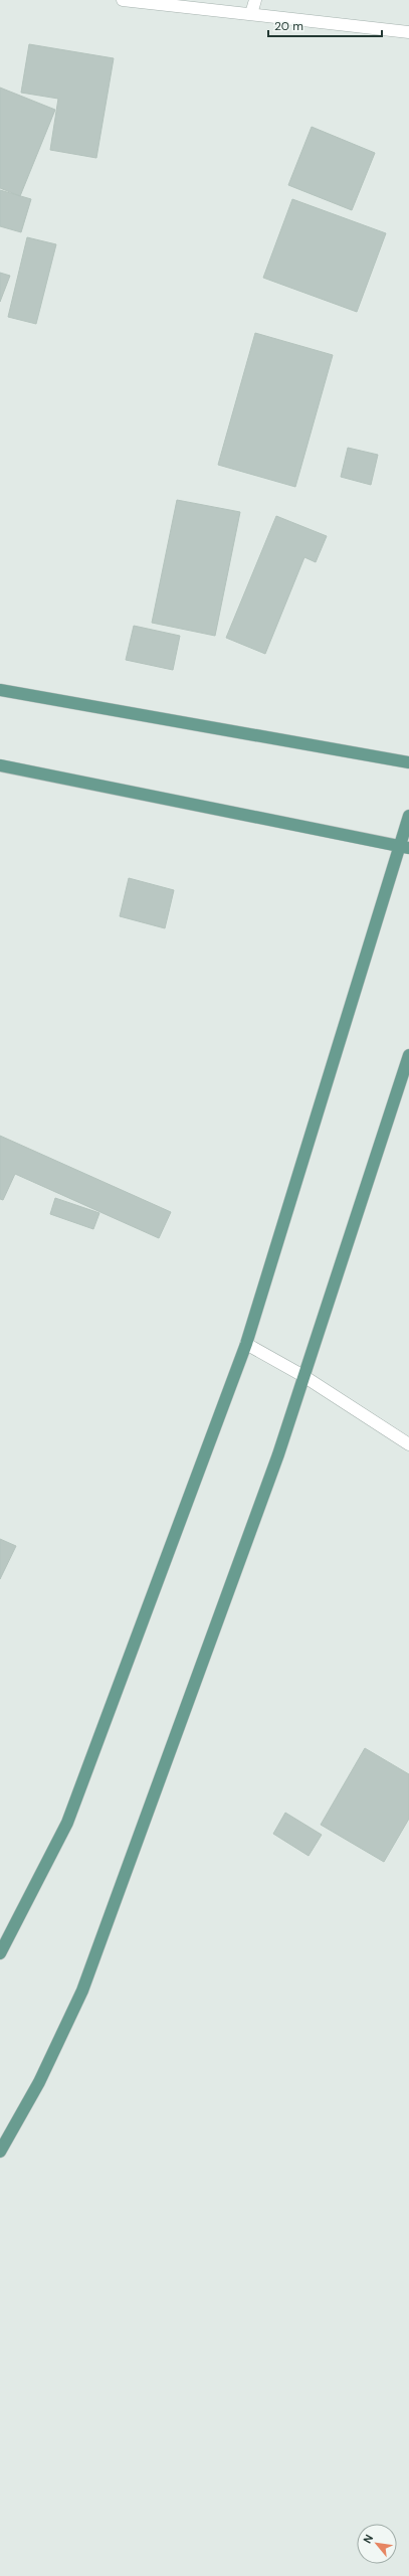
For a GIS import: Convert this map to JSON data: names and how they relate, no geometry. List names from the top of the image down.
{
  "scale_bar": "20 m",
  "north": "top left"
}
